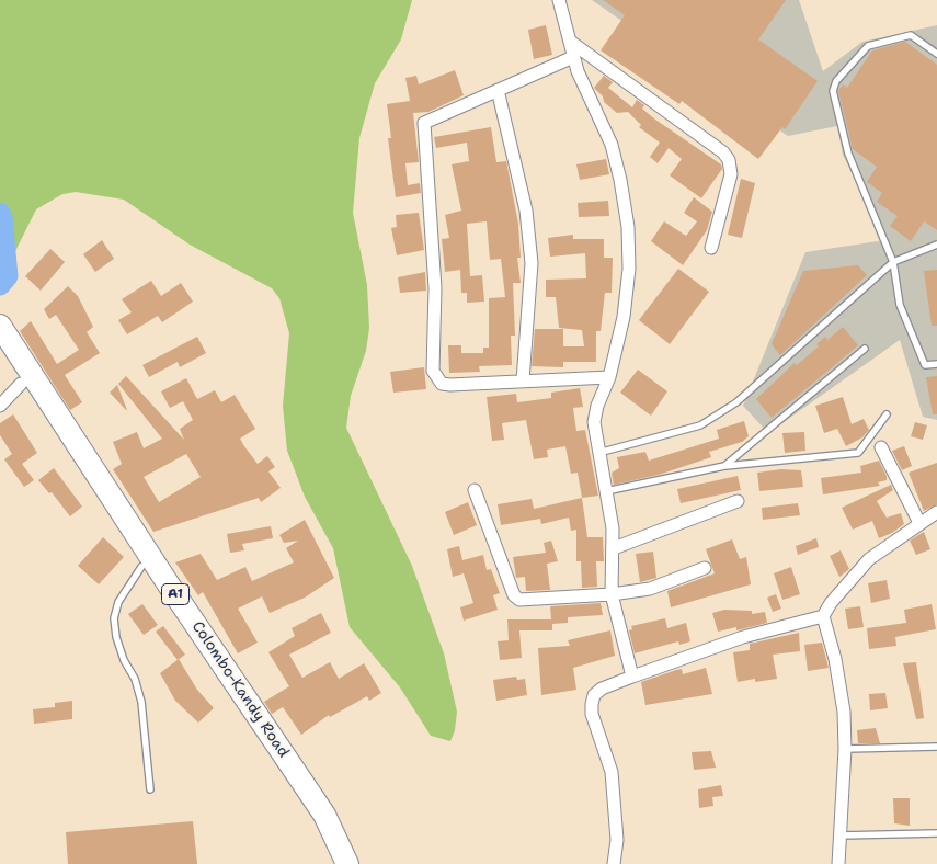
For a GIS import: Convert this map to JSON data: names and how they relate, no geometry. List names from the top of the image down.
{
  "streets": {
    "highway": ["A1", "Colombo-Kandy Road"]
  }
}
